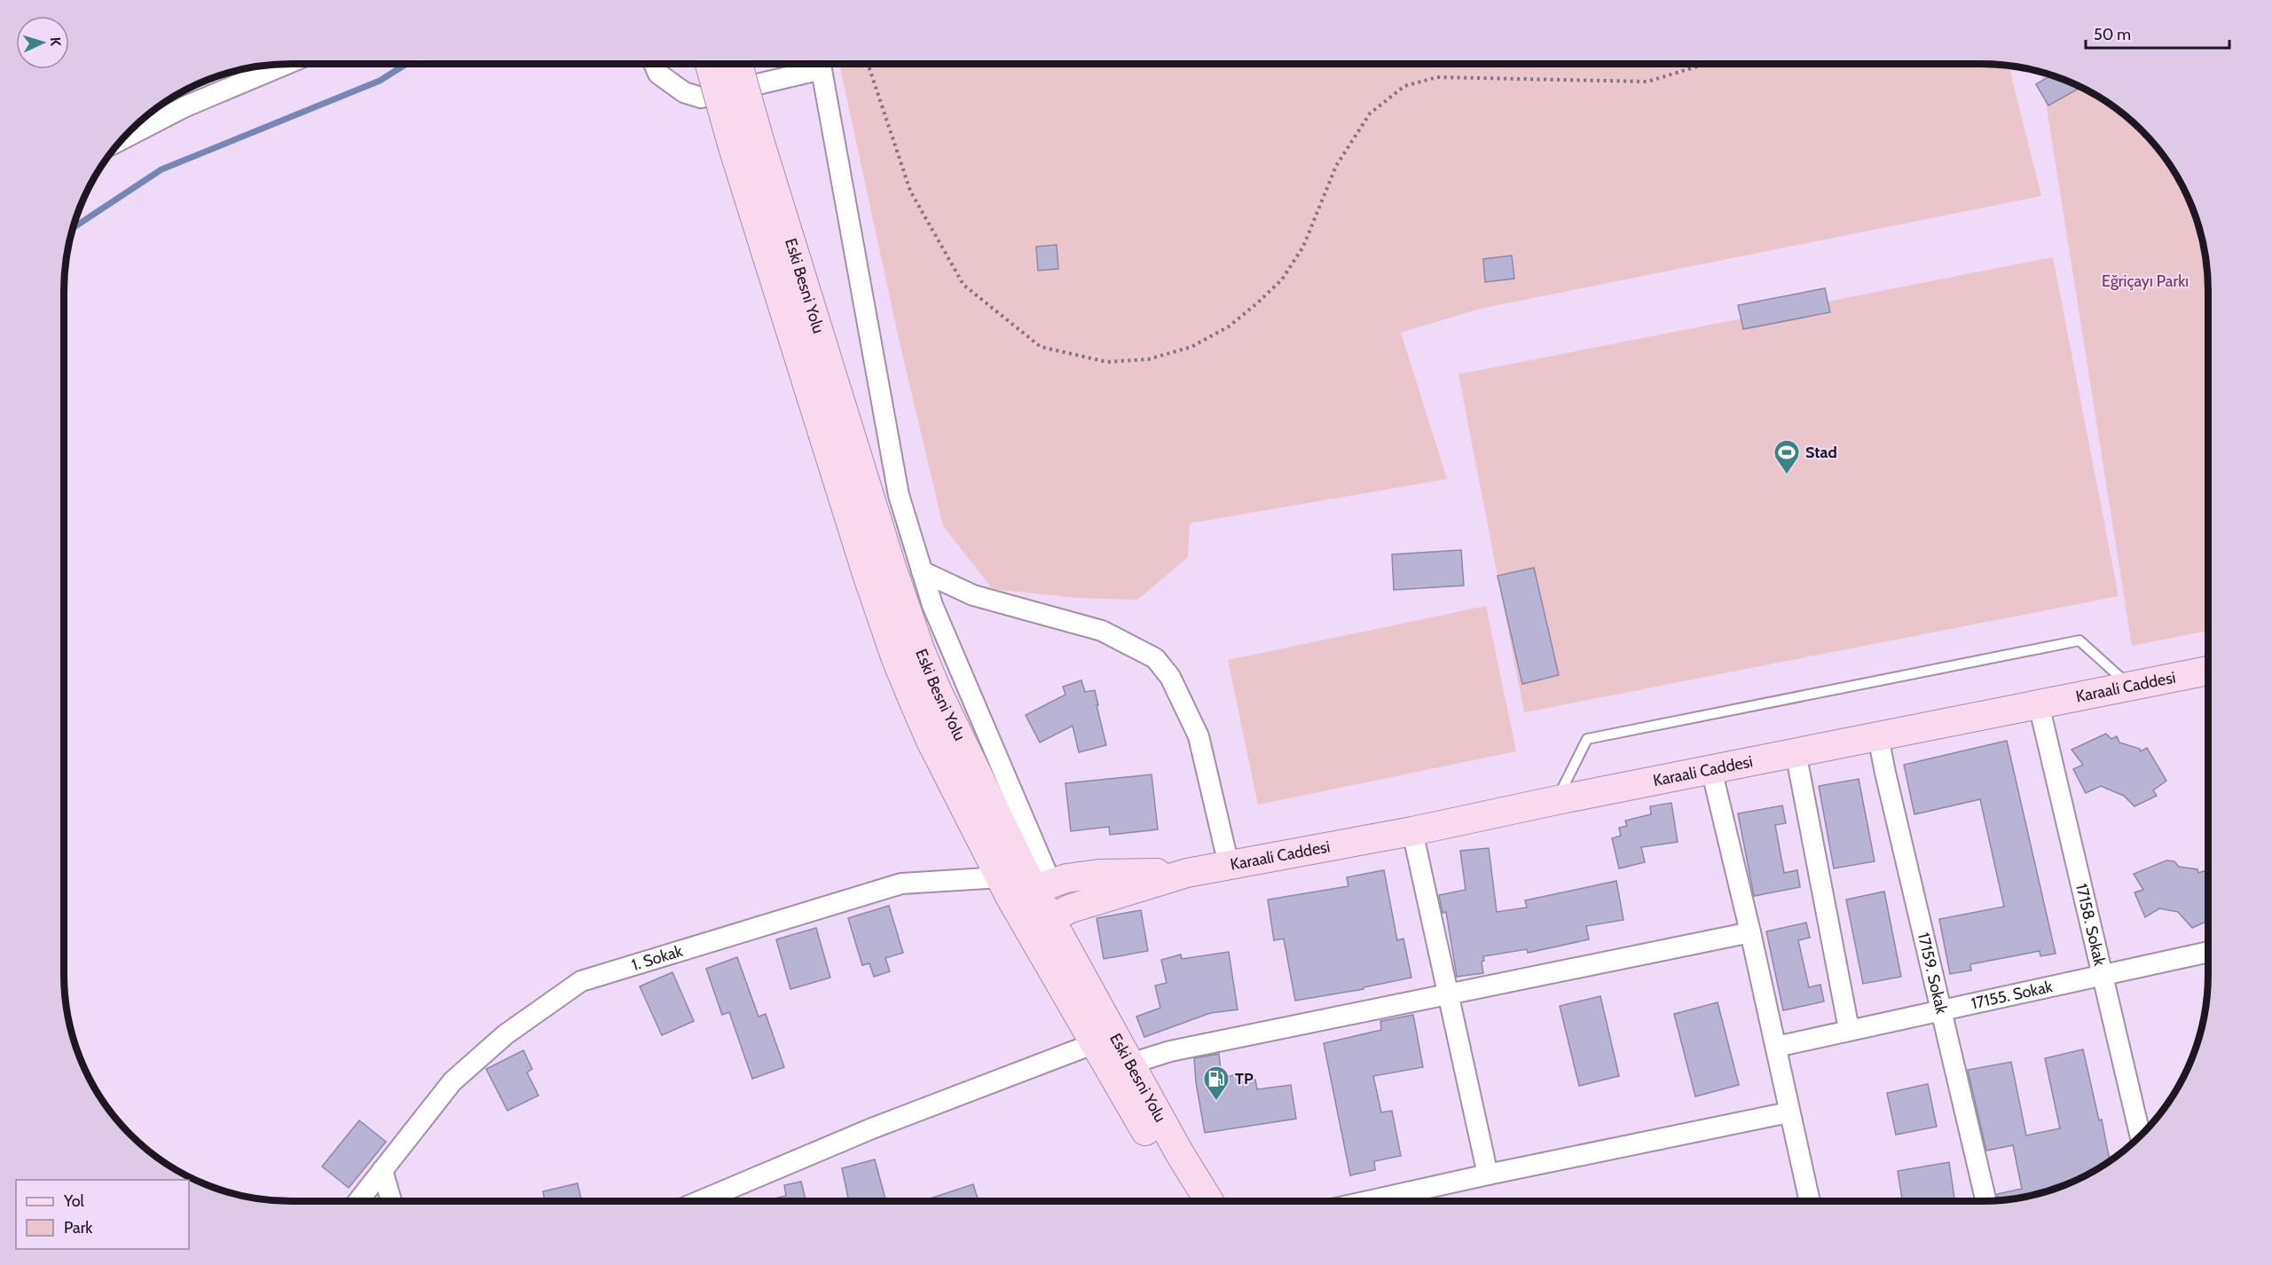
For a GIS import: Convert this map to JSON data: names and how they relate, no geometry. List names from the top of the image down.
{
  "streets": {
    "main road": ["Eski Besni Yolu", "Karaali Caddesi"],
    "street": [
      "17158. Sokak",
      "1. Sokak",
      "17159. Sokak",
      "17155. Sokak"
    ]
  },
  "crossings": [
    ["Eski Besni Yolu", "1. Sokak"],
    ["Karaali Caddesi", "17158. Sokak"],
    ["Karaali Caddesi", "17159. Sokak"],
    ["17158. Sokak", "17155. Sokak"],
    ["17159. Sokak", "17155. Sokak"]
  ],
  "parks": ["Eğriçayı Parkı"],
  "places": {
    "sports": ["Stad"],
    "fuel station": ["TP"]
  },
  "legend": ["Yol", "Park"],
  "scale_bar": "50 m",
  "north": "right"
}
